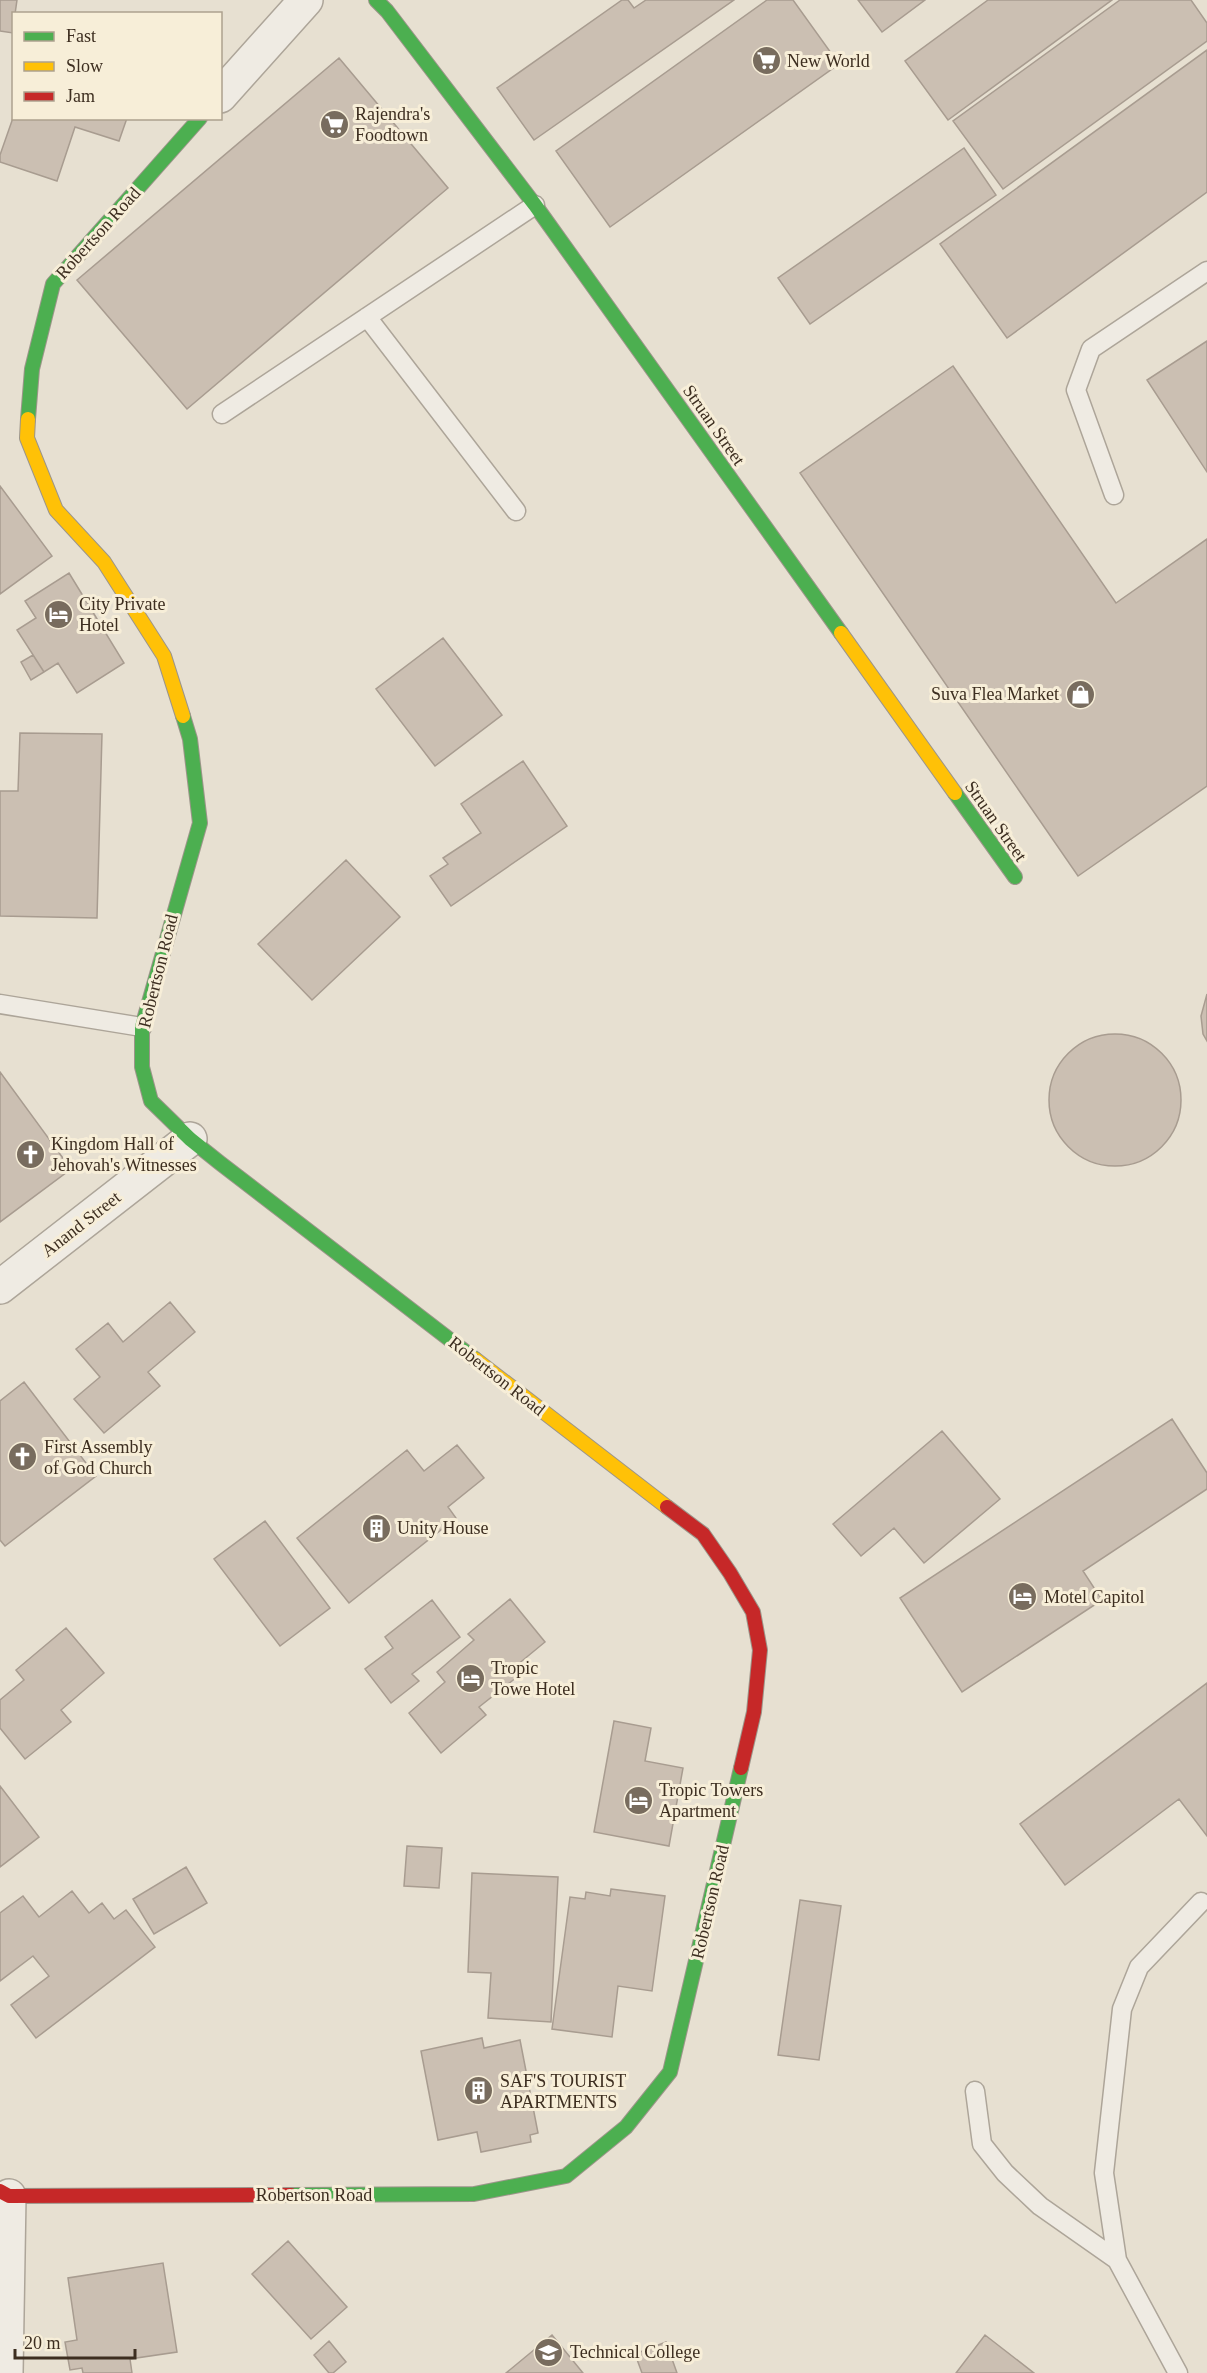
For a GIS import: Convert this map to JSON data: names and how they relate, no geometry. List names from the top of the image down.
{
  "streets": {
    "street": ["Robertson Road", "Struan Street", "Anand Street"]
  },
  "crossings": [
    ["Robertson Road", "Anand Street"]
  ],
  "places": {
    "supermarket": ["New World", "Rajendra's Foodtown"],
    "hotel": [
      "City Private Hotel",
      "Motel Capitol",
      "Tropic Towe Hotel",
      "Tropic Towers Apartment"
    ],
    "shop": ["Suva Flea Market"],
    "church": ["Kingdom Hall of Jehovah's Witnesses", "First Assembly of God Church"],
    "building": ["Unity House", "SAF'S TOURIST APARTMENTS"],
    "school or university": ["Technical College"]
  },
  "legend": ["Fast", "Slow", "Jam"],
  "scale_bar": "20 m"
}
